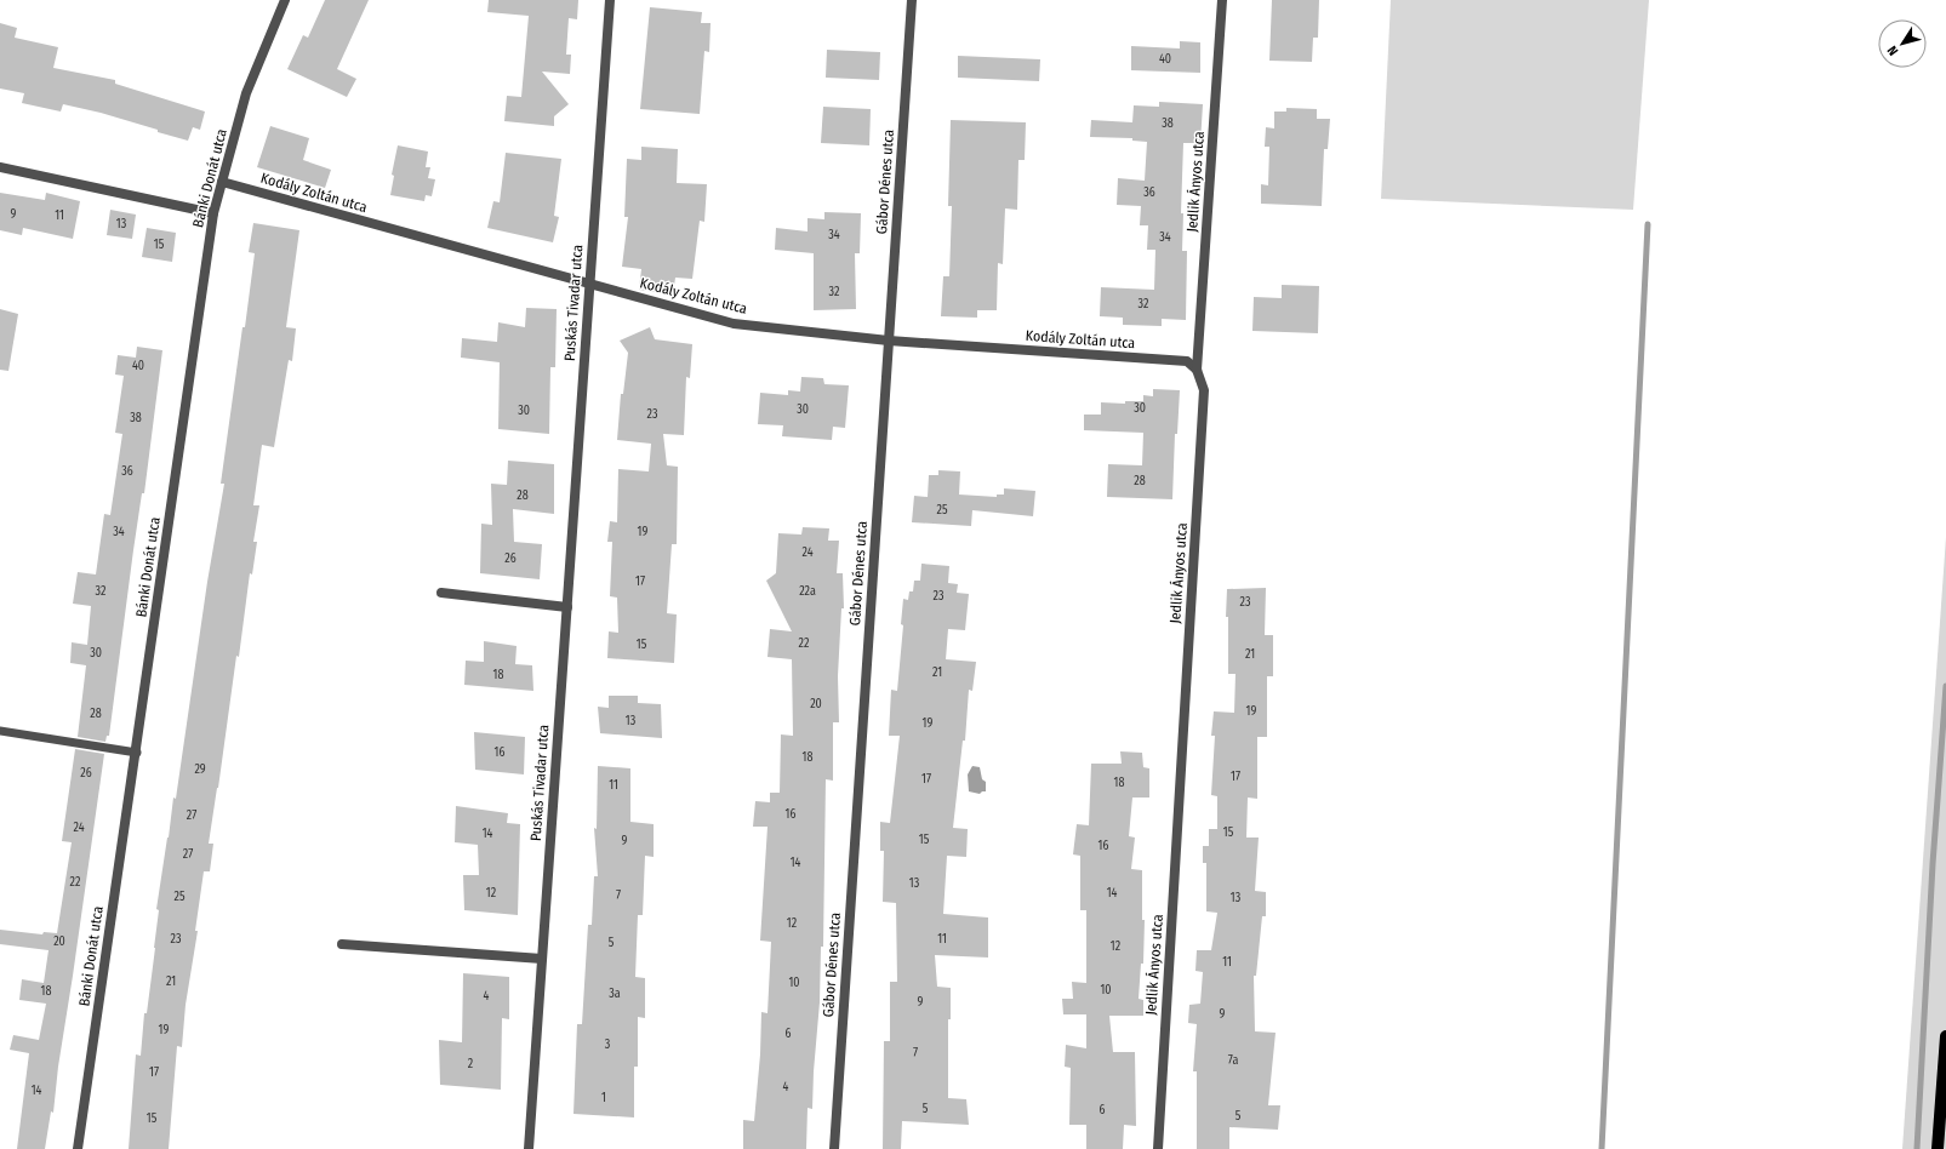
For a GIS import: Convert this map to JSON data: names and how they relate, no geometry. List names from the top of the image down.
{
  "streets": {
    "street": [
      "Bánki Donát utca",
      "Gábor Dénes utca",
      "Jedlik Ányos utca",
      "Kodály Zoltán utca",
      "Puskás Tivadar utca"
    ]
  },
  "crossings": [
    ["Bánki Donát utca", "Kodály Zoltán utca"],
    ["Gábor Dénes utca", "Kodály Zoltán utca"],
    ["Jedlik Ányos utca", "Kodály Zoltán utca"],
    ["Kodály Zoltán utca", "Puskás Tivadar utca"]
  ],
  "house_numbers": [
    "40",
    "38",
    "36",
    "9",
    "11",
    "13",
    "34",
    "34",
    "15",
    "32",
    "32",
    "40",
    "30",
    "30",
    "30",
    "23",
    "38",
    "36",
    "28",
    "28",
    "25",
    "34",
    "19",
    "24",
    "26",
    "17",
    "32",
    "22a",
    "23",
    "23",
    "22",
    "15",
    "30",
    "21",
    "21",
    "18",
    "20",
    "19",
    "28",
    "13",
    "19",
    "16",
    "18",
    "29",
    "26",
    "17",
    "17",
    "18",
    "11",
    "16",
    "27",
    "24",
    "15",
    "14",
    "15",
    "9",
    "16",
    "27",
    "14",
    "22",
    "13",
    "12",
    "14",
    "7",
    "25",
    "13",
    "12",
    "23",
    "11",
    "20",
    "5",
    "12",
    "11",
    "21",
    "10",
    "10",
    "18",
    "3a",
    "4",
    "9",
    "9",
    "19",
    "6",
    "3",
    "7",
    "7a",
    "2",
    "17",
    "4",
    "14",
    "1",
    "5",
    "6",
    "5",
    "15"
  ],
  "north": "bottom left"
}
